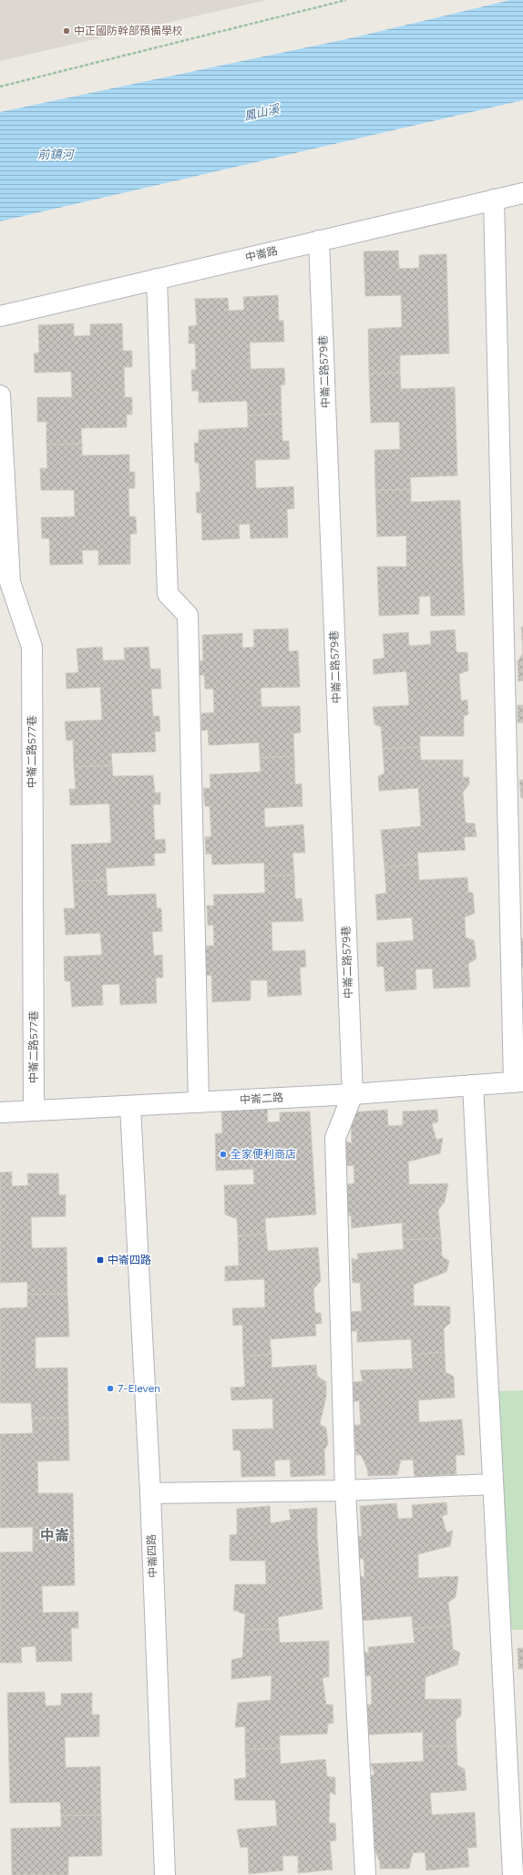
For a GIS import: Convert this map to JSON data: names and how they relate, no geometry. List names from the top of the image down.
{
  "streets": {
    "street": [
      "中崙路",
      "中崙二路579巷",
      "中崙二路577巷",
      "中崙二路",
      "中崙四路"
    ]
  },
  "crossings": [
    ["中崙路", "中崙二路579巷"],
    ["中崙二路579巷", "中崙二路"],
    ["中崙二路577巷", "中崙二路"],
    ["中崙二路", "中崙四路"]
  ],
  "districts": ["中崙"],
  "water": ["鳳山溪", "前鎮河"],
  "places": {
    "other": ["中正國防幹部預備學校", "全家便利商店", "7-Eleven"],
    "transit": ["中崙四路"]
  }
}
